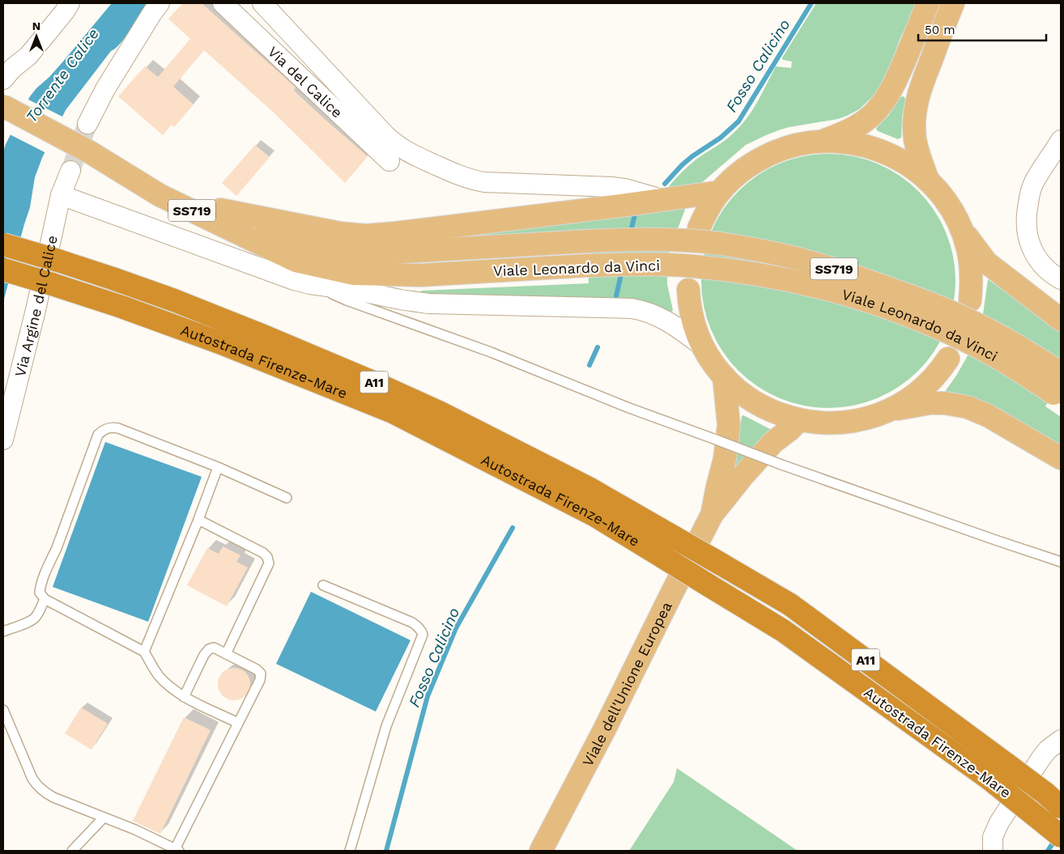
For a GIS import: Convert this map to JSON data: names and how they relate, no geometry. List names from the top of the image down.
{
  "streets": {
    "highway": ["Autostrada Firenze-Mare", "A11"],
    "main road": ["SS719", "Viale Leonardo da Vinci", "Viale dell'Unione Europea"],
    "street": ["Via del Calice", "Via Argine del Calice"]
  },
  "water": ["Fosso Calicino", "Torrente Calice"],
  "scale_bar": "50 m",
  "north": "top"
}
